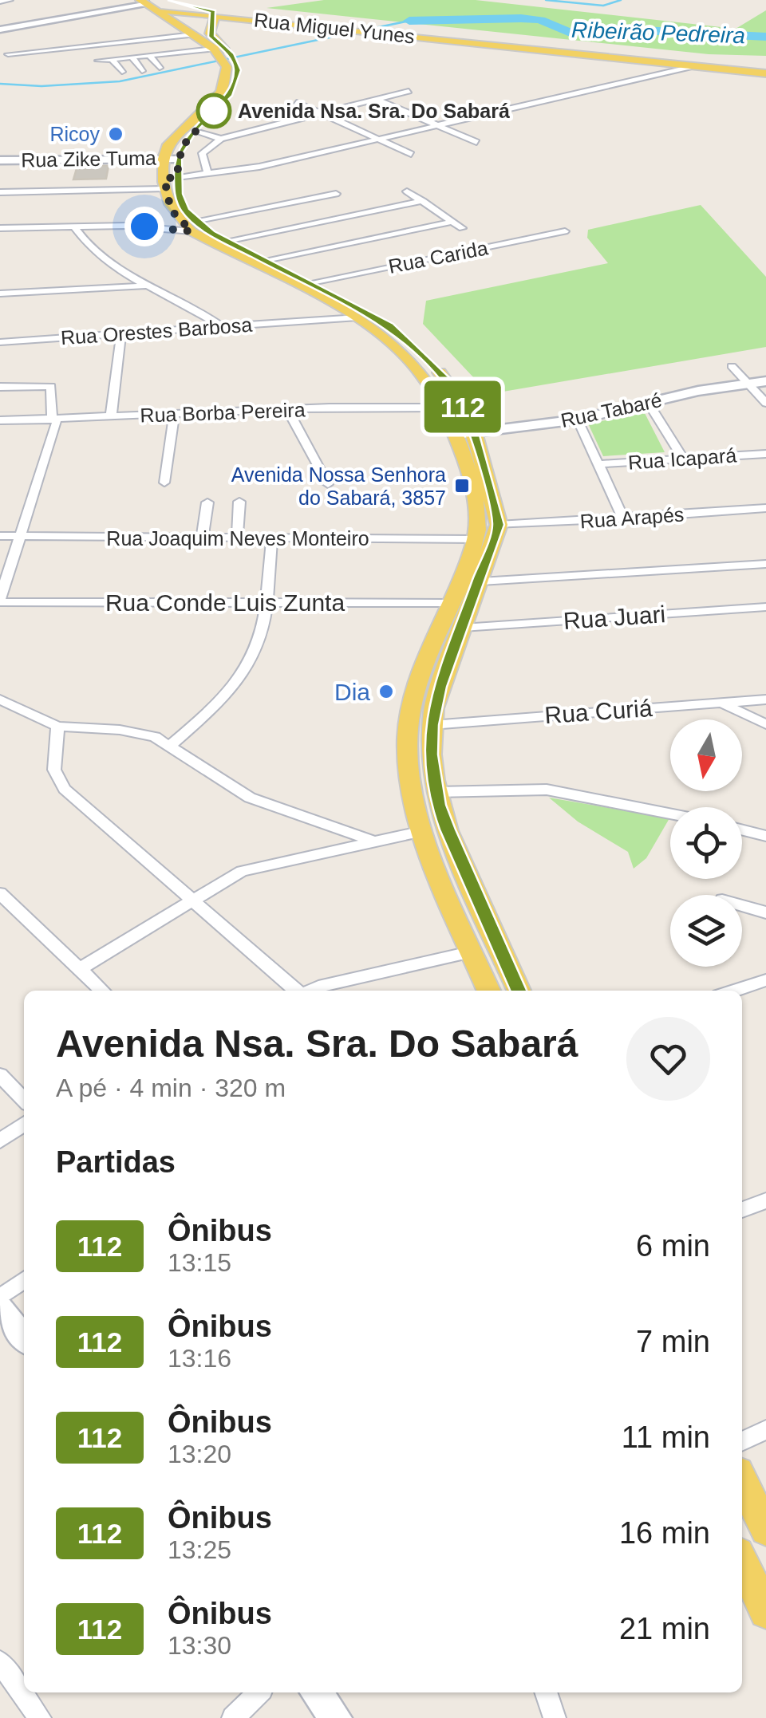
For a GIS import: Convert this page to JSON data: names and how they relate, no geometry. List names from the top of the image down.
{
  "streets": {
    "main road": ["Rua Miguel Yunes"],
    "street": [
      "Rua Zike Tuma",
      "Rua Carida",
      "Rua Orestes Barbosa",
      "Rua Tabaré",
      "Rua Borba Pereira",
      "Rua Icapará",
      "Rua Arapés",
      "Rua Joaquim Neves Monteiro",
      "Rua Conde Luis Zunta",
      "Rua Juari",
      "Rua Curiá"
    ]
  },
  "water": ["Ribeirão Pedreira"],
  "places": {
    "other": ["Avenida Nsa. Sra. Do Sabará", "Ricoy", "Dia"],
    "transit": ["Avenida Nossa Senhora do Sabará, 3857"]
  },
  "lines": ["bus line 112"],
  "north": "bottom",
  "page": {
    "on_map": "112",
    "heading": [
      ["Avenida Nsa. Sra. Do Sabará", "A pé · 4 min · 320 m"],
      "Partidas"
    ],
    "list": [
      {
        "mark": "112",
        "name": "Ônibus",
        "note": "13:15",
        "value": "6 min"
      },
      {
        "mark": "112",
        "name": "Ônibus",
        "note": "13:16",
        "value": "7 min"
      },
      {
        "mark": "112",
        "name": "Ônibus",
        "note": "13:20",
        "value": "11 min"
      },
      {
        "mark": "112",
        "name": "Ônibus",
        "note": "13:25",
        "value": "16 min"
      },
      {
        "mark": "112",
        "name": "Ônibus",
        "note": "13:30",
        "value": "21 min"
      }
    ]
  }
}
